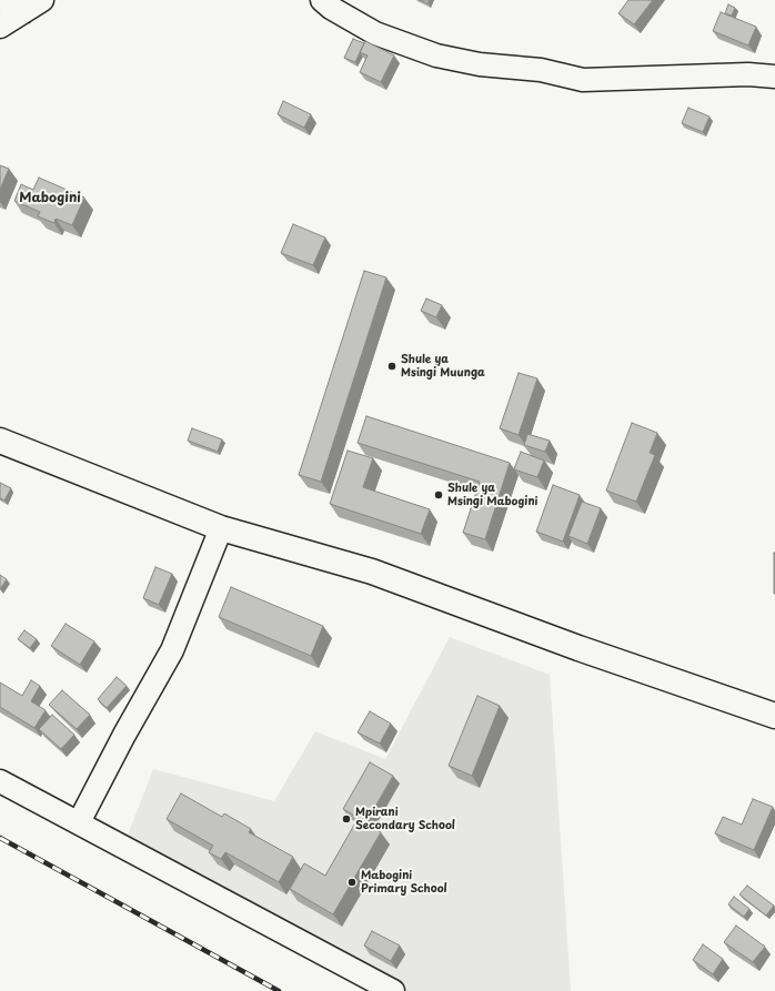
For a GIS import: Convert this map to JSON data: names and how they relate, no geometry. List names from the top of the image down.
{
  "districts": ["Mabogini"],
  "places": [
    "Shule ya Msingi Muunga",
    "Shule ya Msingi Mabogini",
    "Mpirani Secondary School",
    "Mabogini Primary School"
  ]
}
